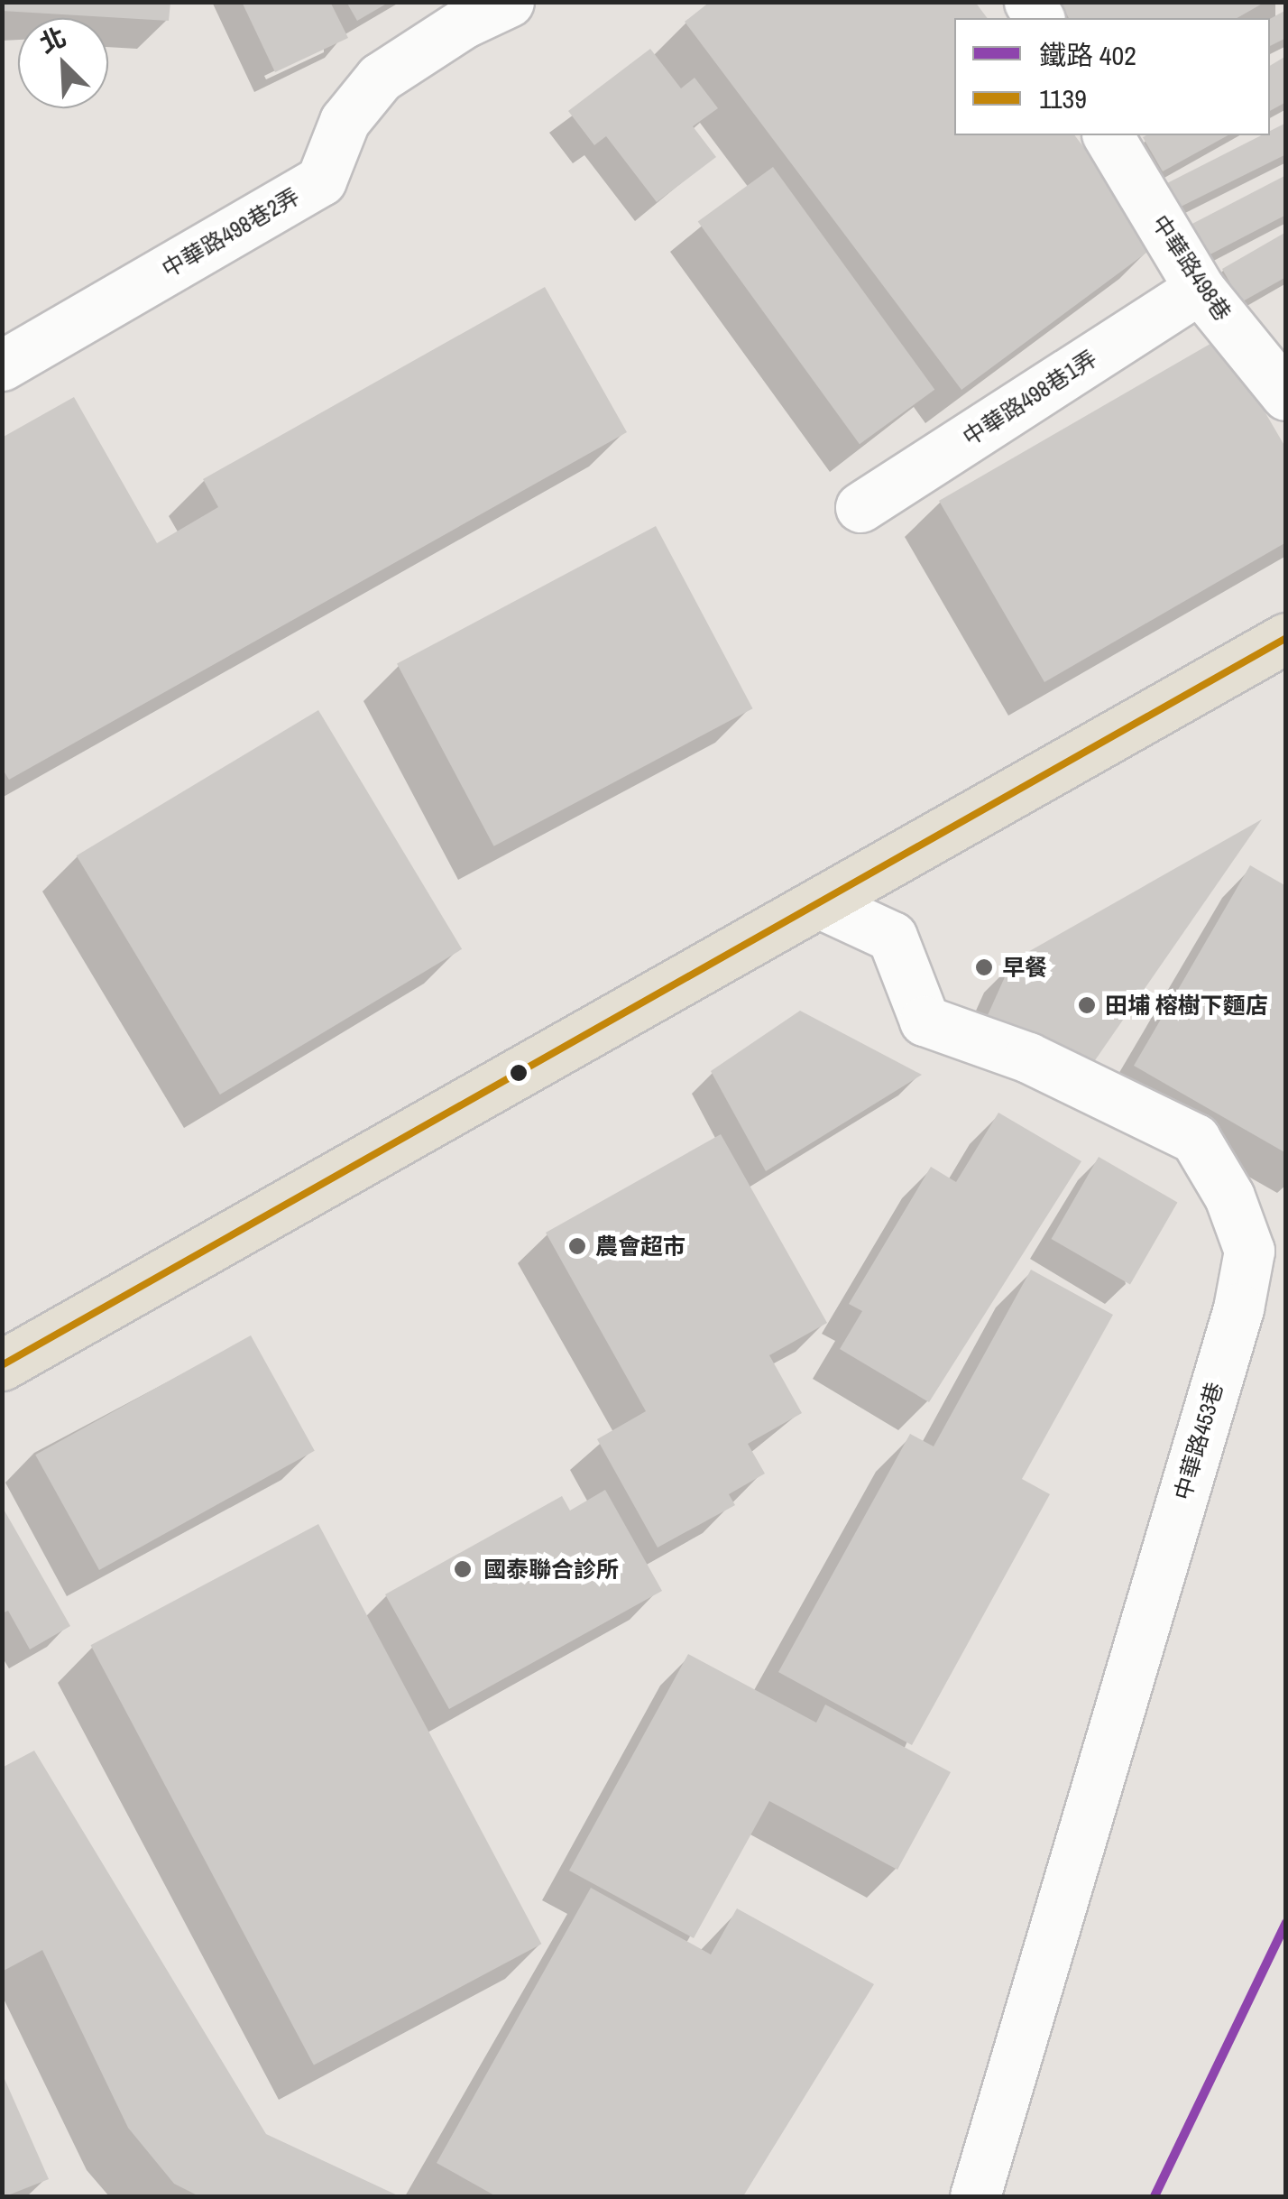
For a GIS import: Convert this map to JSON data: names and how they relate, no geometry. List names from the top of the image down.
{
  "streets": {
    "street": [
      "中華路498巷2弄",
      "中華路498巷",
      "中華路498巷1弄",
      "中華路453巷"
    ]
  },
  "crossings": [
    ["中華路498巷", "中華路498巷1弄"]
  ],
  "places": [
    "早餐",
    "田埔 榕樹下麵店",
    "農會超市",
    "國泰聯合診所"
  ],
  "lines": ["transit line 1139", "rail line 402"],
  "legend": ["鐵路 402", "1139"],
  "north": "top left"
}
